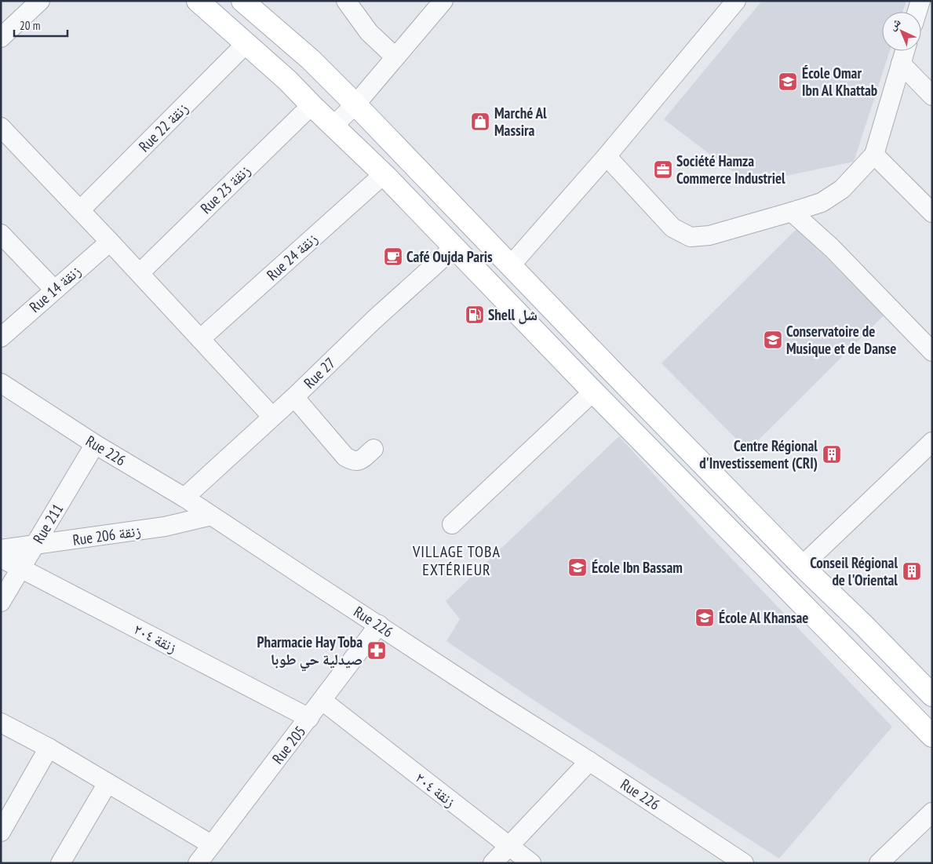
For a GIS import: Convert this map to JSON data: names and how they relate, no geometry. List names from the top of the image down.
{
  "streets": {
    "street": [
      "Rue 22 زنقة",
      "Rue 23 زنقة",
      "Rue 24 زنقة",
      "Rue 14 زنقة",
      "Rue 27",
      "Rue 226",
      "Rue 211",
      "Rue 206 زنقة",
      "زنقة ٢٠٤",
      "Rue 205"
    ]
  },
  "crossings": [
    ["Rue 27", "Rue 226"],
    ["Rue 226", "Rue 211"],
    ["Rue 226", "Rue 206 زنقة"],
    ["Rue 226", "Rue 205"],
    ["Rue 211", "Rue 206 زنقة"],
    ["Rue 211", "زنقة ٢٠٤"],
    ["زنقة ٢٠٤", "Rue 205"]
  ],
  "districts": ["VILLAGE TOBA EXTÉRIEUR"],
  "places": {
    "school or university": [
      "École Omar Ibn Al Khattab",
      "Conservatoire de Musique et de Danse",
      "École Ibn Bassam",
      "École Al Khansae"
    ],
    "shop": ["Marché Al Massira"],
    "office": ["Société Hamza Commerce Industriel"],
    "cafe": ["Café Oujda Paris"],
    "fuel station": ["Shell شل"],
    "building": ["Centre Régional d'Investissement (CRI)", "Conseil Régional de l'Oriental"],
    "pharmacy": ["Pharmacie Hay Toba صيدلية حي طوبا"]
  },
  "scale_bar": "20 m",
  "north": "top left"
}
